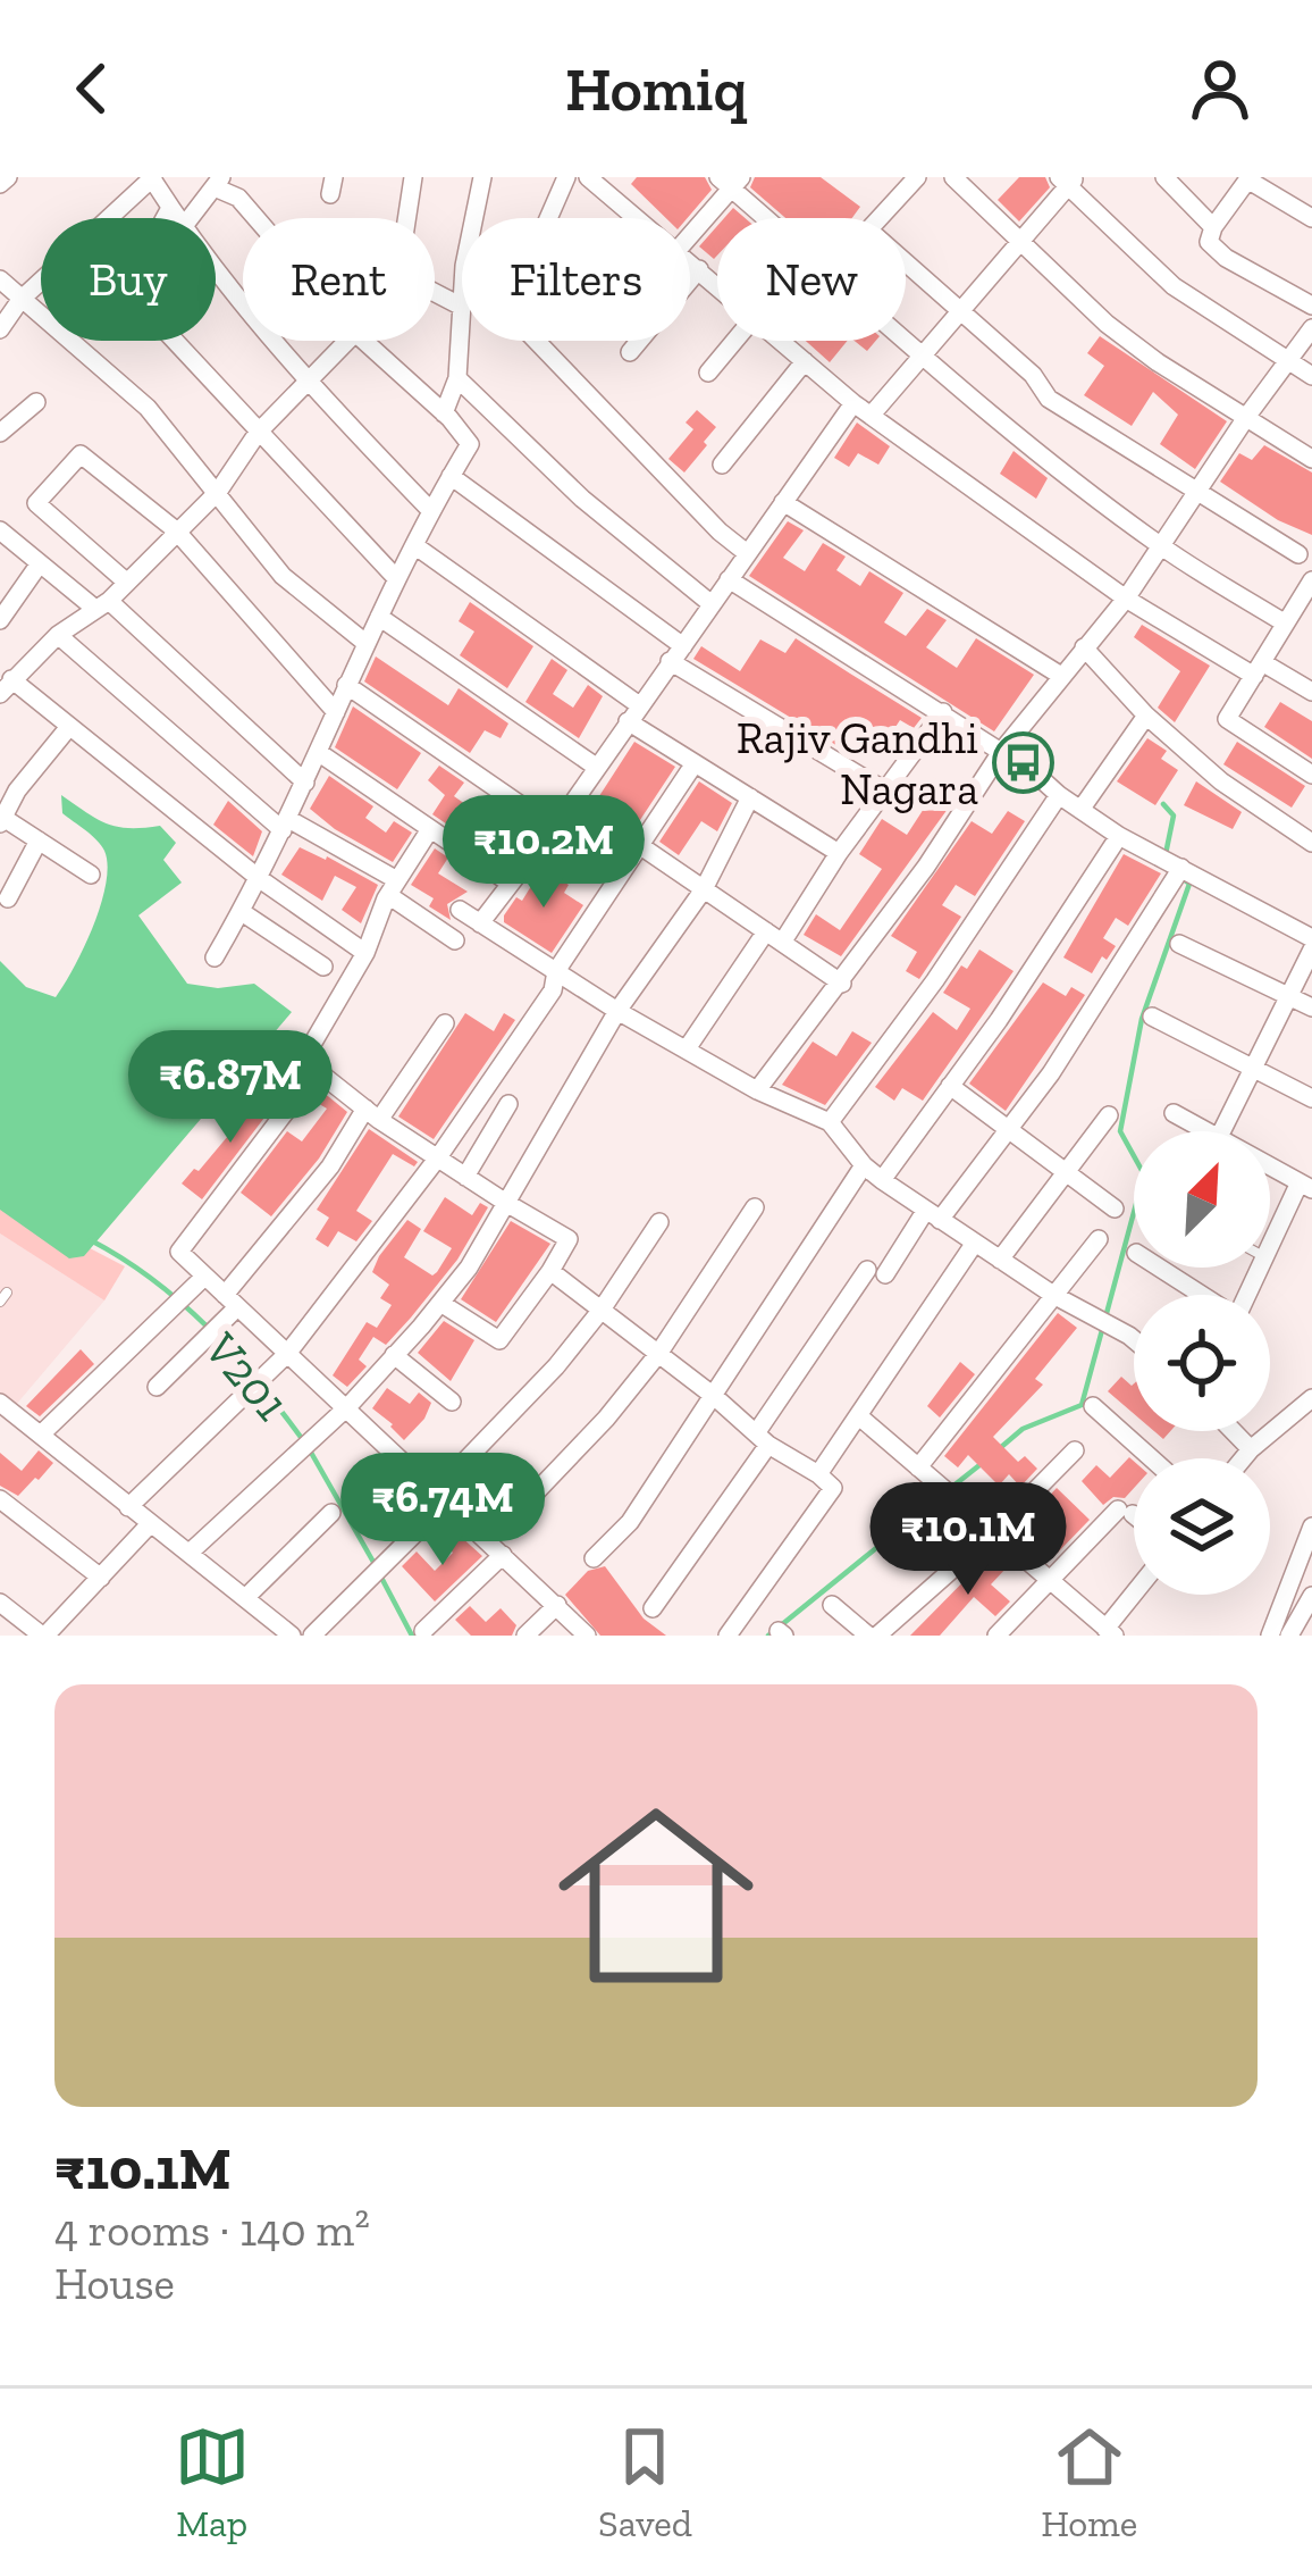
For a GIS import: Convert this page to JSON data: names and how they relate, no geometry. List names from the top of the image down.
{
  "water": ["V201"],
  "places": {
    "bus stop": ["Rajiv Gandhi Nagara"]
  },
  "north": "top right",
  "page": {
    "header": "Homiq",
    "chip": [
      "Buy",
      "Rent",
      "Filters",
      "New"
    ],
    "price": [
      "₹10.2M",
      "₹6.87M",
      "₹6.74M",
      "₹10.1M"
    ],
    "list": [
      {
        "name": "₹10.1M",
        "note": "4 rooms · 140 m² · House"
      }
    ],
    "tabs": ["Map", "Saved", "Home"]
  }
}
